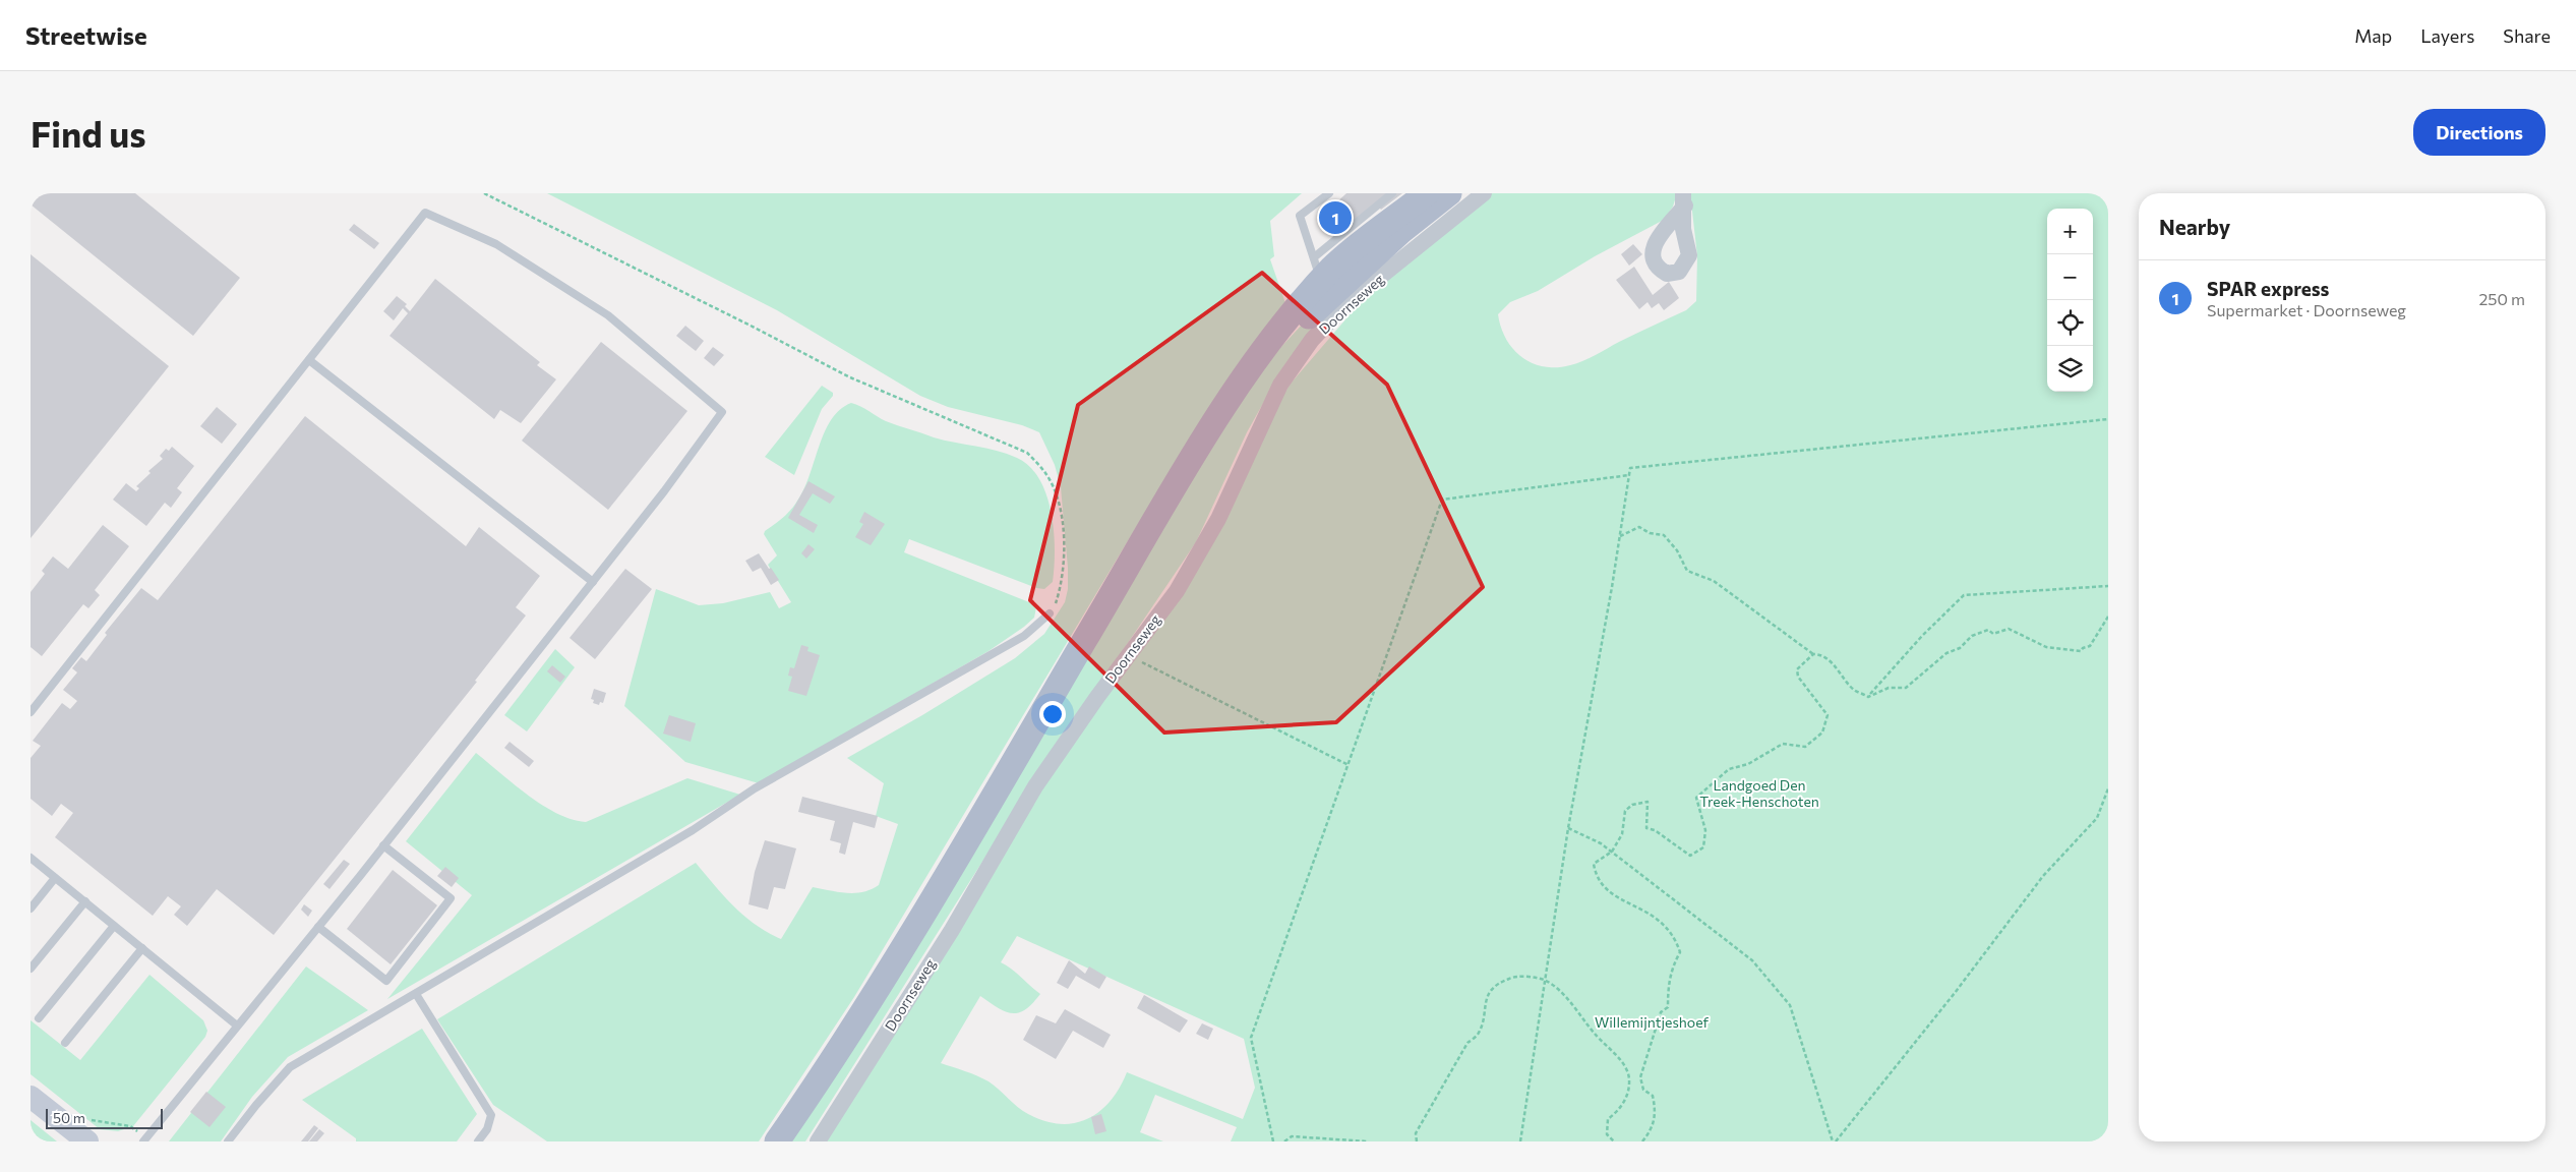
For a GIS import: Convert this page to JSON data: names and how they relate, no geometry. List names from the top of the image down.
{
  "streets": {
    "main road": ["Doornseweg"]
  },
  "parks": ["Landgoed Den Treek-Henschoten", "Willemijntjeshoef"],
  "scale_bar": "50 m",
  "page": {
    "header": "Streetwise",
    "nav": ["Map", "Layers", "Share"],
    "buttons": "Directions",
    "title": "Find us",
    "heading": "Nearby",
    "pins": "1",
    "map_buttons": ["+", "−"],
    "list": [
      {
        "mark": "1",
        "name": "SPAR express",
        "note": "Supermarket · Doornseweg",
        "value": "250 m"
      }
    ],
    "scale": "50 m"
  }
}
